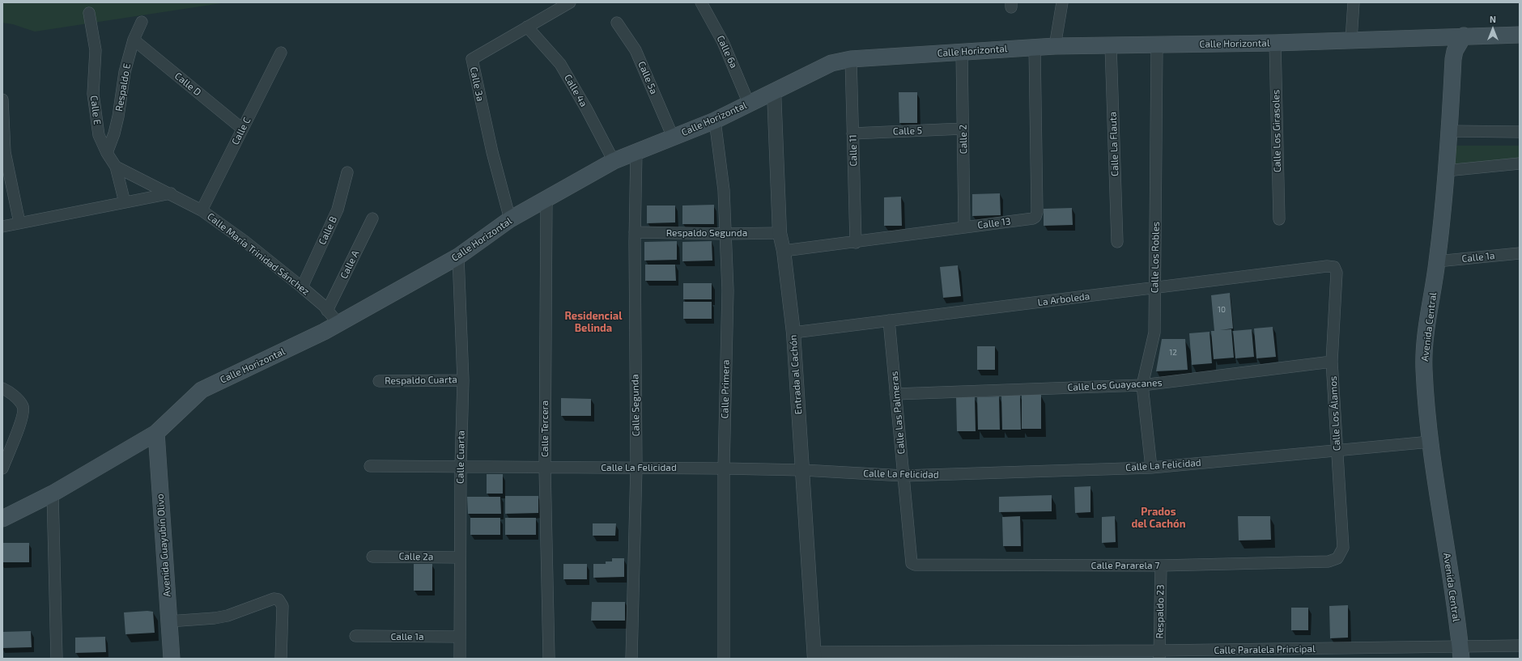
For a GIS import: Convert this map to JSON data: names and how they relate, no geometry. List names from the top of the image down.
{
  "streets": {
    "main road": ["Calle Horizontal", "Avenida Central", "Avenida Guayubín Olivo"],
    "street": [
      "Calle 6a",
      "Calle 5a",
      "Calle D",
      "Calle 3a",
      "Respaldo E",
      "Calle 4a",
      "Calle E",
      "Calle C",
      "Calle 5",
      "Calle Los Girasoles",
      "Calle 2",
      "Calle La Flauta",
      "Calle 11",
      "Calle 13",
      "Calle B",
      "Respaldo Segunda",
      "Calle María Trinidad Sánchez",
      "Calle Los Robles",
      "Calle 1a",
      "Calle A",
      "La Arboleda",
      "Entrada al Cachón",
      "Respaldo Cuarta",
      "Calle Los Guayacanes",
      "Calle Primera",
      "Calle Segunda",
      "Calle Las Palmeras",
      "Calle Los Álamos",
      "Calle Tercera",
      "Calle Cuarta",
      "Calle La Felicidad",
      "Calle 2a",
      "Calle Pararela 7",
      "Respaldo 23",
      "Calle Paralela Principal"
    ]
  },
  "crossings": [
    ["Calle Horizontal", "Calle 6a"],
    ["Calle Horizontal", "Calle 5a"],
    ["Calle Horizontal", "Calle 3a"],
    ["Calle Horizontal", "Calle 4a"],
    ["Calle Horizontal", "Calle Los Girasoles"],
    ["Calle Horizontal", "Calle 2"],
    ["Calle Horizontal", "Calle La Flauta"],
    ["Calle Horizontal", "Calle 11"],
    ["Calle Horizontal", "Calle 13"],
    ["Calle Horizontal", "Calle María Trinidad Sánchez"],
    ["Calle Horizontal", "Calle Los Robles"],
    ["Calle Horizontal", "Avenida Central"],
    ["Calle Horizontal", "Entrada al Cachón"],
    ["Calle Horizontal", "Calle Primera"],
    ["Calle Horizontal", "Calle Segunda"],
    ["Calle Horizontal", "Calle Tercera"],
    ["Calle Horizontal", "Calle Cuarta"],
    ["Calle Horizontal", "Avenida Guayubín Olivo"],
    ["Calle D", "Respaldo E"],
    ["Calle D", "Calle C"],
    ["Calle 3a", "Calle 4a"],
    ["Respaldo E", "Calle E"],
    ["Calle E", "Calle María Trinidad Sánchez"],
    ["Calle C", "Calle María Trinidad Sánchez"],
    ["Calle 5", "Calle 2"],
    ["Calle 5", "Calle 11"],
    ["Calle 2", "Calle 13"],
    ["Calle 11", "Calle 13"],
    ["Calle 13", "Entrada al Cachón"],
    ["Calle B", "Calle María Trinidad Sánchez"],
    ["Respaldo Segunda", "Entrada al Cachón"],
    ["Respaldo Segunda", "Calle Primera"],
    ["Respaldo Segunda", "Calle Segunda"],
    ["Calle María Trinidad Sánchez", "Calle A"],
    ["Calle Los Robles", "La Arboleda"],
    ["Calle Los Robles", "Calle Los Guayacanes"],
    ["Calle Los Robles", "Calle La Felicidad"],
    ["Calle 1a", "Avenida Central"],
    ["Calle 1a", "Calle Cuarta"],
    ["La Arboleda", "Entrada al Cachón"],
    ["La Arboleda", "Calle Las Palmeras"],
    ["La Arboleda", "Calle Los Álamos"],
    ["Avenida Central", "Calle La Felicidad"],
    ["Avenida Central", "Calle Paralela Principal"],
    ["Entrada al Cachón", "Calle La Felicidad"],
    ["Entrada al Cachón", "Calle Paralela Principal"],
    ["Respaldo Cuarta", "Calle Cuarta"],
    ["Calle Los Guayacanes", "Calle Las Palmeras"],
    ["Calle Los Guayacanes", "Calle Los Álamos"],
    ["Calle Primera", "Calle La Felicidad"],
    ["Calle Segunda", "Calle La Felicidad"],
    ["Calle Las Palmeras", "Calle La Felicidad"],
    ["Calle Las Palmeras", "Calle Pararela 7"],
    ["Calle Los Álamos", "Calle La Felicidad"],
    ["Calle Los Álamos", "Calle Pararela 7"],
    ["Calle Tercera", "Calle La Felicidad"],
    ["Calle Cuarta", "Calle La Felicidad"],
    ["Calle Cuarta", "Calle 2a"],
    ["Calle Pararela 7", "Respaldo 23"],
    ["Respaldo 23", "Calle Paralela Principal"]
  ],
  "districts": ["Residencial Belinda", "Prados del Cachón"],
  "house_numbers": ["10", "12"],
  "north": "top"
}
